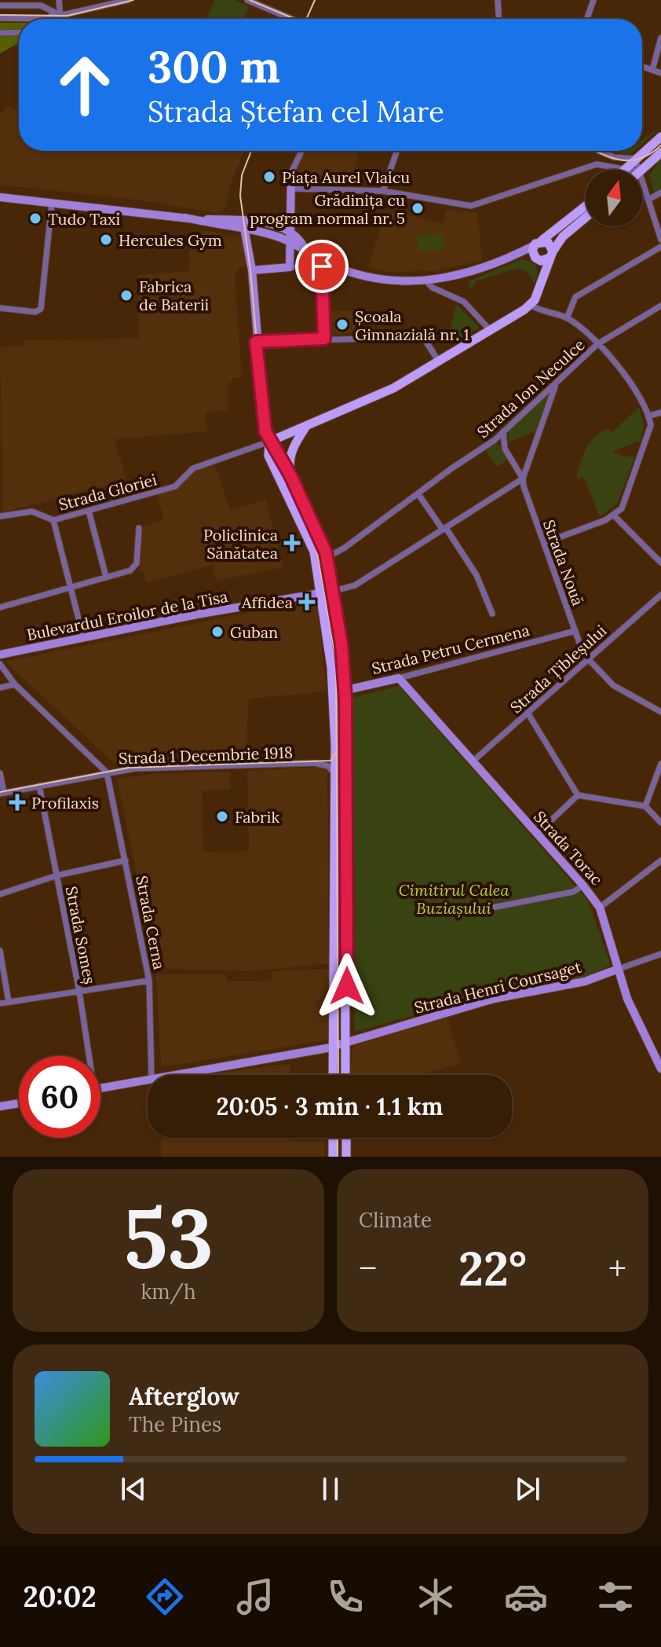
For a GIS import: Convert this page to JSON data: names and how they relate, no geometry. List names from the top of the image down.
{
  "streets": {
    "street": [
      "Strada Ion Neculce",
      "Strada Gloriei",
      "Strada Nouă",
      "Bulevardul Eroilor de la Tisa",
      "Strada Petru Cermena",
      "Strada Țibleșului",
      "Strada 1 Decembrie 1918",
      "Strada Torac",
      "Strada Cerna",
      "Strada Someș",
      "Strada Henri Coursaget"
    ]
  },
  "crossings": [
    ["Strada Nouă", "Strada Petru Cermena"],
    ["Strada Nouă", "Strada Țibleșului"],
    ["Strada Petru Cermena", "Strada Torac"],
    ["Strada Țibleșului", "Strada Torac"],
    ["Strada 1 Decembrie 1918", "Strada Cerna"],
    ["Strada 1 Decembrie 1918", "Strada Someș"],
    ["Strada Torac", "Strada Henri Coursaget"]
  ],
  "parks": ["Cimitirul Calea Buziașului"],
  "places": {
    "other": [
      "Piața Aurel Vlaicu",
      "Grădinița cu program normal nr. 5",
      "Tudo Taxi",
      "Hercules Gym",
      "Fabrica de Baterii",
      "Școala Gimnazială nr. 1",
      "Guban",
      "Fabrik"
    ],
    "health": ["Policlinica Sănătatea", "Affidea", "Profilaxis"]
  },
  "north": "top",
  "page": {
    "turn": ["300 m", "Strada Ștefan cel Mare"],
    "limit": "60",
    "trip": "20:05 · 3 min · 1.1 km",
    "tile": [
      ["53", "km/h"],
      "Climate"
    ],
    "heat": ["−", "22°", "+"],
    "song": ["Afterglow", "The Pines"],
    "tabs": "20:02"
  }
}
